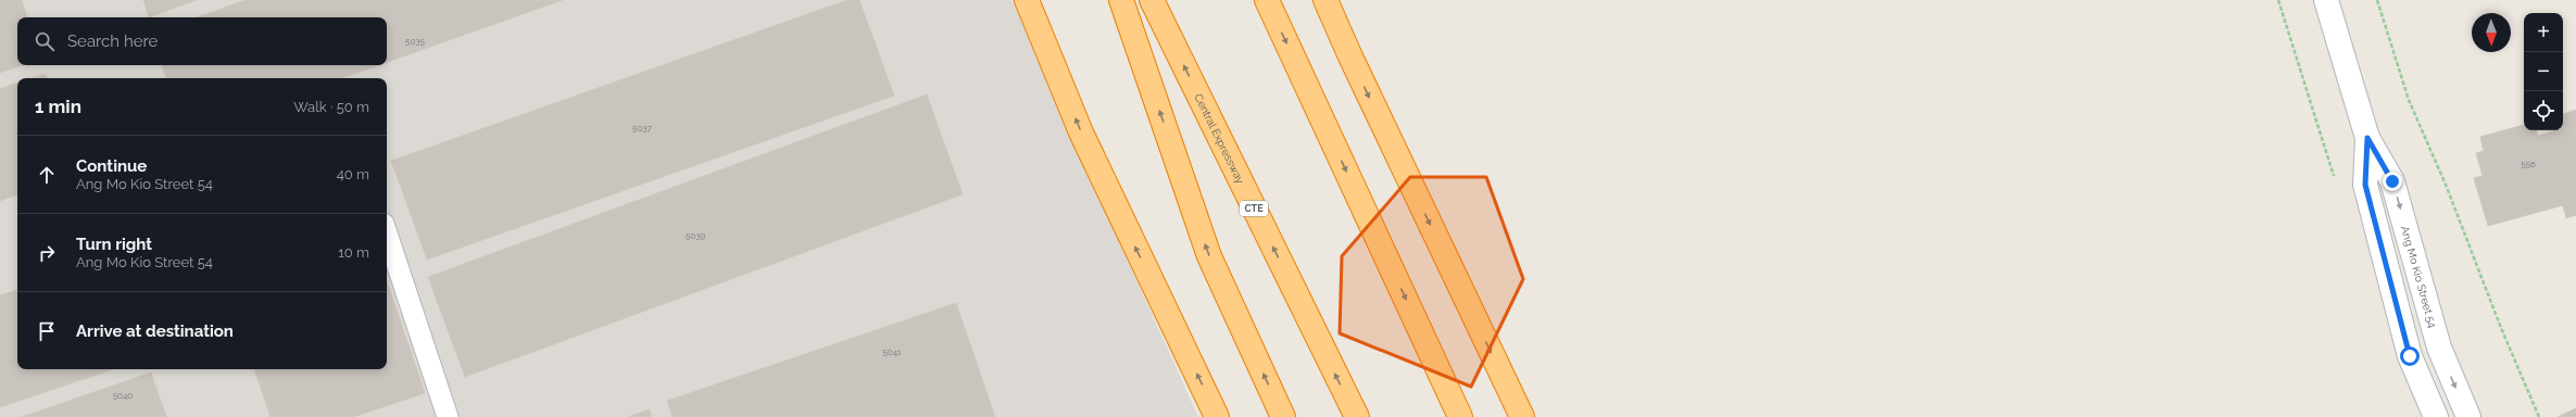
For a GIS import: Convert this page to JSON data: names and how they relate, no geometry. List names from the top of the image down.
{
  "streets": {
    "highway": ["Central Expressway", "CTE"],
    "street": ["Ang Mo Kio Street 54"]
  },
  "house_numbers": [
    "5035",
    "5037",
    "556",
    "5039",
    "5041",
    "5040"
  ],
  "north": "bottom",
  "page": {
    "map_buttons": ["+", "−"],
    "search": "Search here",
    "heading": ["1 min", "Walk · 50 m"],
    "list": [
      ["Continue", "Ang Mo Kio Street 54", "40 m"],
      ["Turn right", "Ang Mo Kio Street 54", "10 m"],
      "Arrive at destination"
    ]
  }
}
